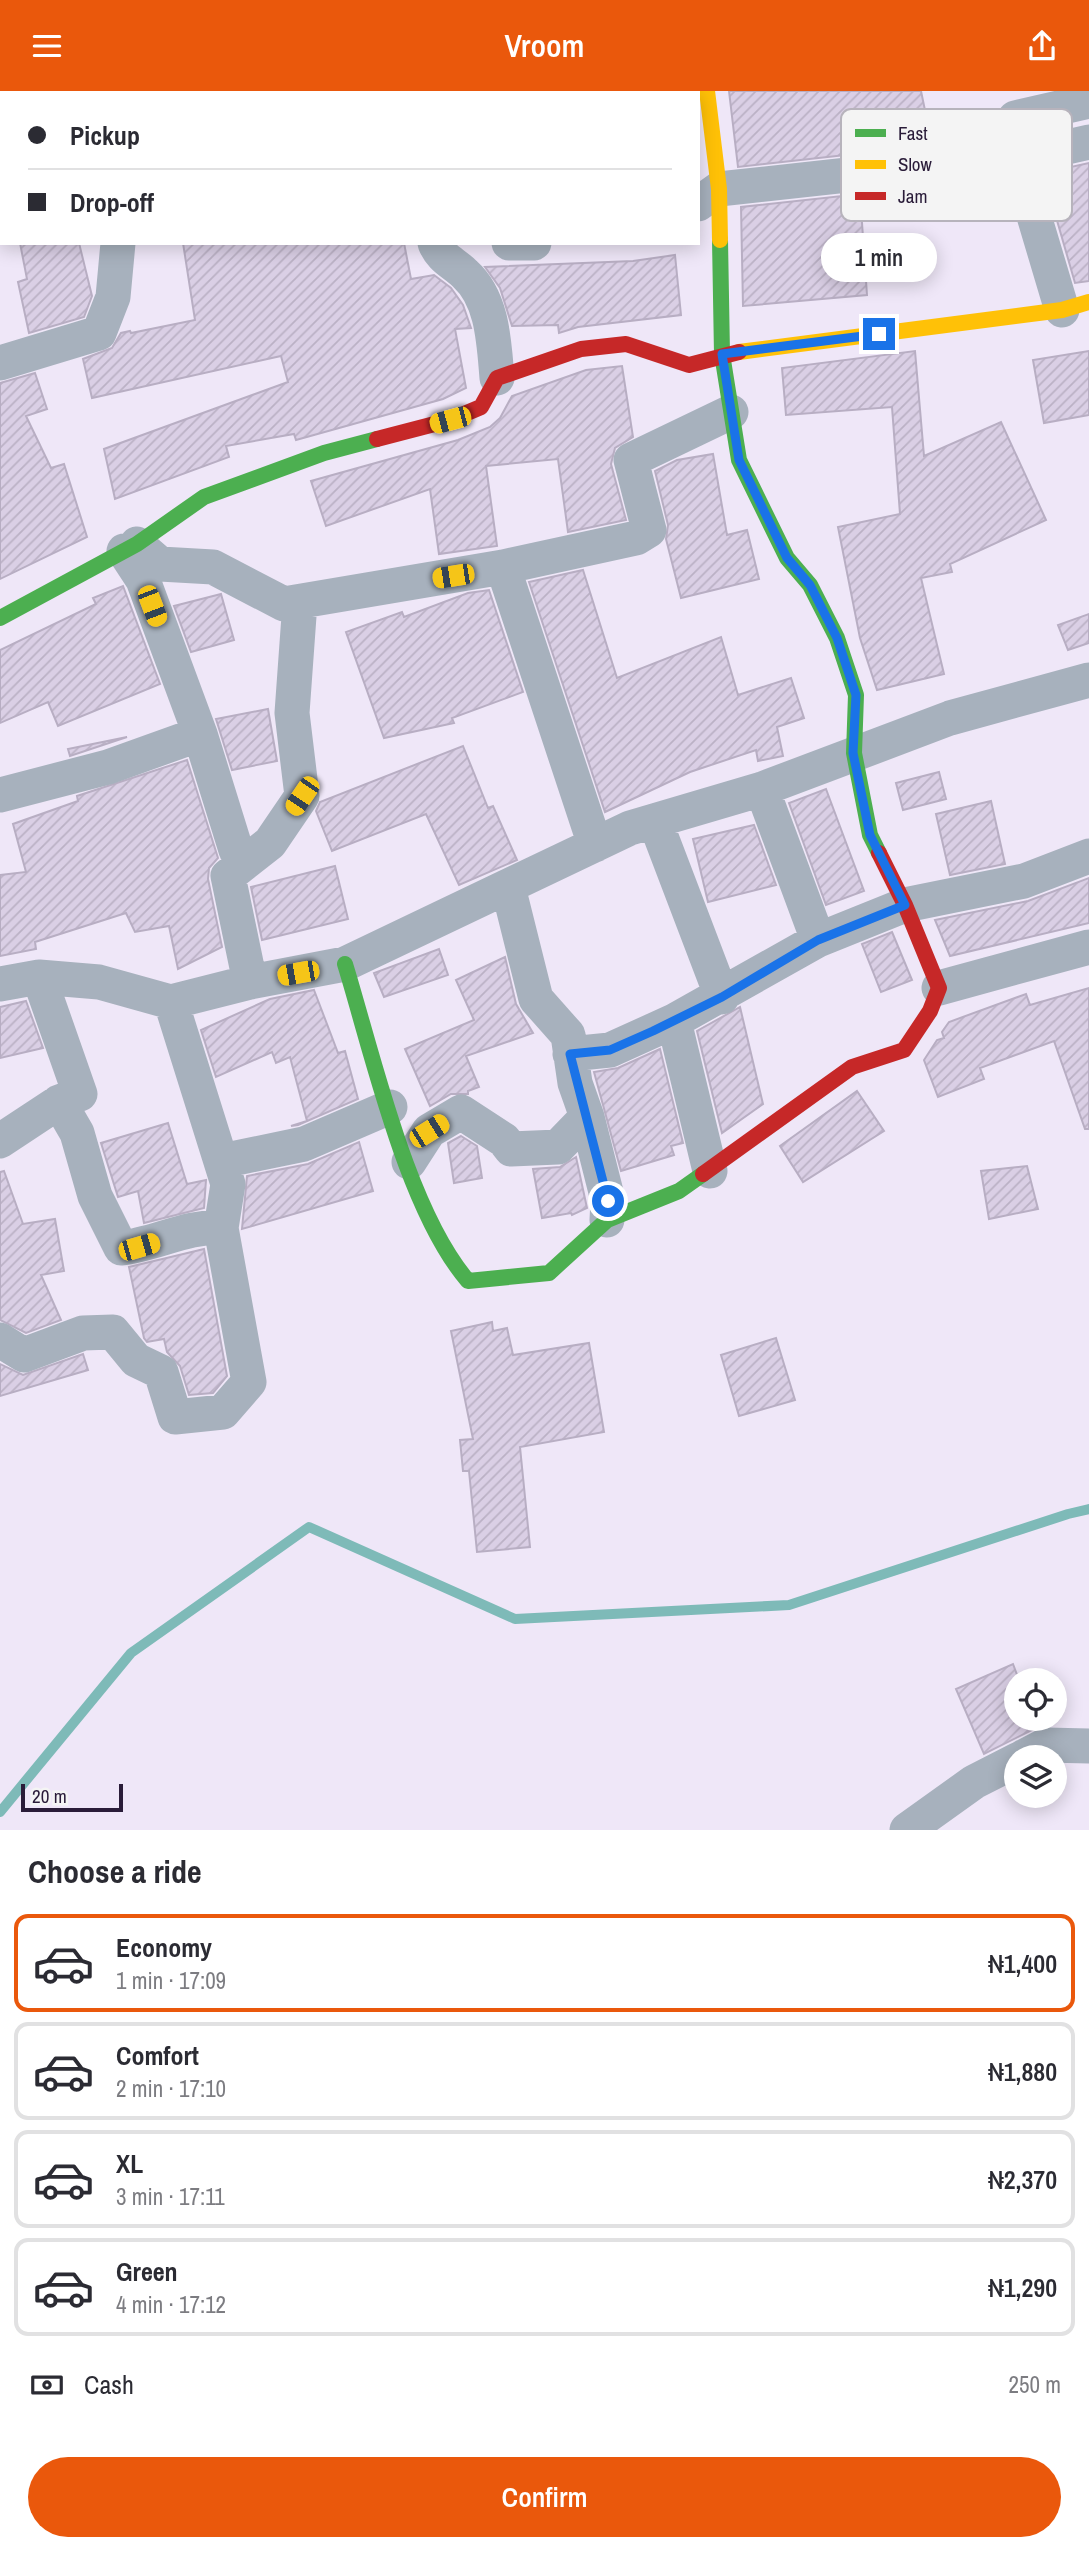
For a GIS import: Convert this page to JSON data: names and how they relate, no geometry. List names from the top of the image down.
{
  "legend": ["Fast", "Slow", "Jam"],
  "scale_bar": "20 m",
  "page": {
    "header": "Vroom",
    "banner": ["Pickup", "Drop-off"],
    "bubble": "1 min",
    "scale": "20 m",
    "heading": "Choose a ride",
    "list": [
      {
        "name": "Economy",
        "note": "1 min · 17:09",
        "value": "₦1,400"
      },
      {
        "name": "Comfort",
        "note": "2 min · 17:10",
        "value": "₦1,880"
      },
      {
        "name": "XL",
        "note": "3 min · 17:11",
        "value": "₦2,370"
      },
      {
        "name": "Green",
        "note": "4 min · 17:12",
        "value": "₦1,290"
      }
    ],
    "pay": ["Cash", "250 m"],
    "buttons": "Confirm"
  }
}
